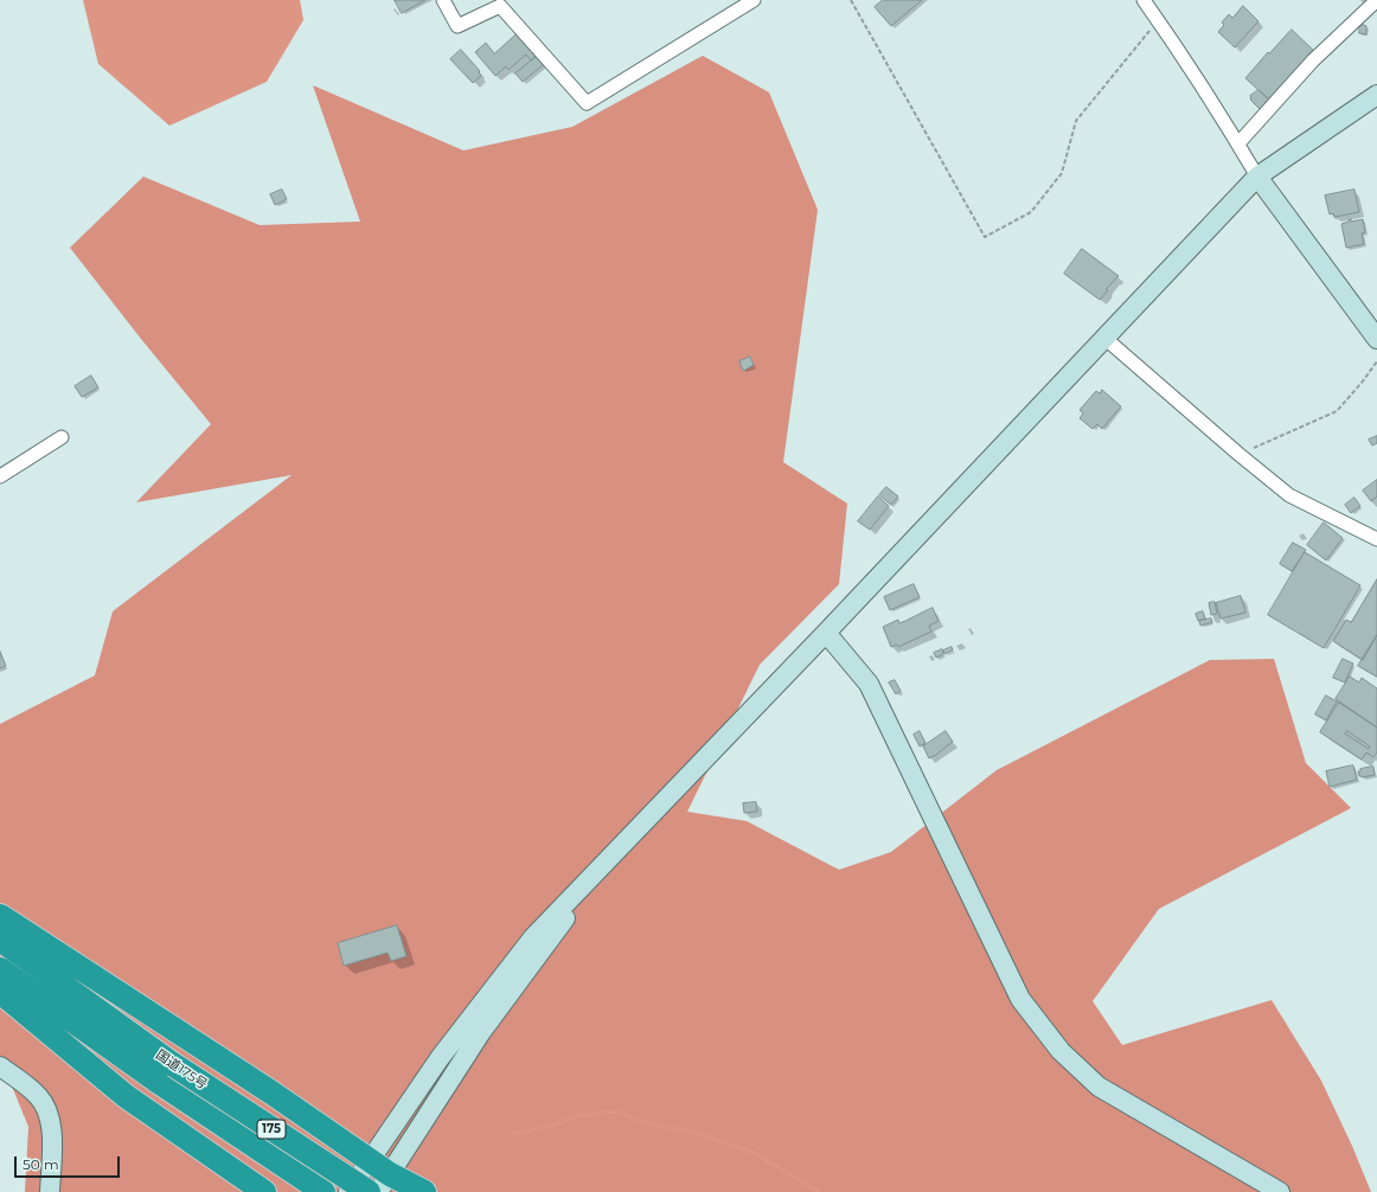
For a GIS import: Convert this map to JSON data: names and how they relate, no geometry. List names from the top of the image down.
{
  "streets": {
    "highway": ["国道175号", "175"]
  },
  "scale_bar": "50 m"
}
